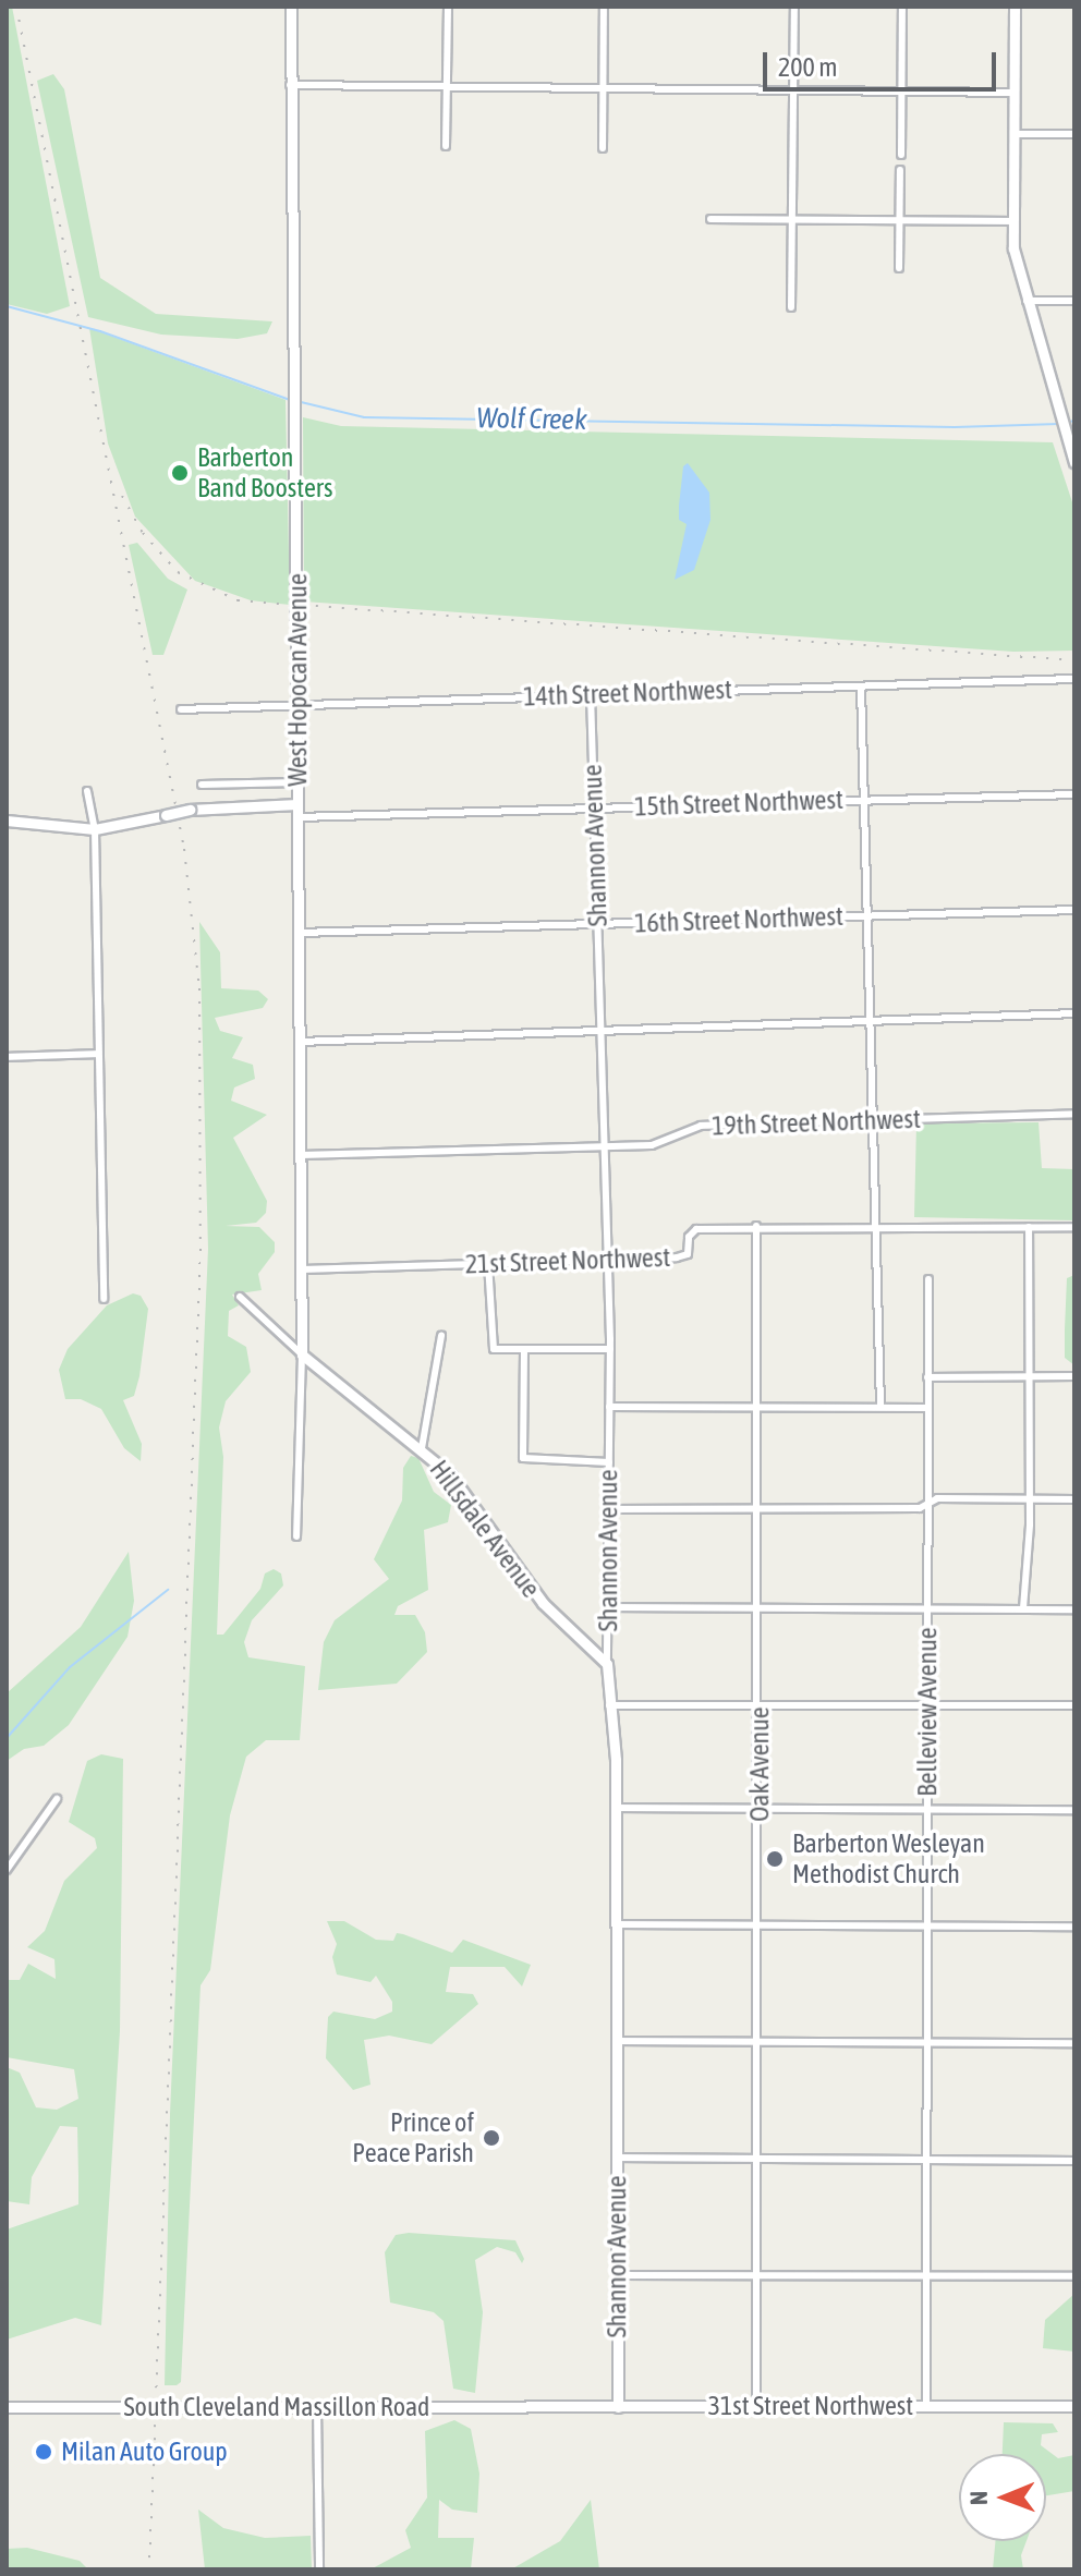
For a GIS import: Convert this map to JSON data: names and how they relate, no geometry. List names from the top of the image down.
{
  "streets": {
    "street": [
      "West Hopocan Avenue",
      "14th Street Northwest",
      "15th Street Northwest",
      "Shannon Avenue",
      "16th Street Northwest",
      "19th Street Northwest",
      "21st Street Northwest",
      "Hillsdale Avenue",
      "Belleview Avenue",
      "Oak Avenue",
      "31st Street Northwest",
      "South Cleveland Massillon Road"
    ]
  },
  "crossings": [
    ["West Hopocan Avenue", "14th Street Northwest"],
    ["West Hopocan Avenue", "15th Street Northwest"],
    ["West Hopocan Avenue", "16th Street Northwest"],
    ["West Hopocan Avenue", "19th Street Northwest"],
    ["West Hopocan Avenue", "21st Street Northwest"],
    ["West Hopocan Avenue", "Hillsdale Avenue"],
    ["14th Street Northwest", "Shannon Avenue"],
    ["15th Street Northwest", "Shannon Avenue"],
    ["Shannon Avenue", "16th Street Northwest"],
    ["Shannon Avenue", "19th Street Northwest"],
    ["Shannon Avenue", "21st Street Northwest"],
    ["Shannon Avenue", "Hillsdale Avenue"],
    ["Shannon Avenue", "31st Street Northwest"],
    ["21st Street Northwest", "Oak Avenue"],
    ["Belleview Avenue", "31st Street Northwest"],
    ["Oak Avenue", "31st Street Northwest"],
    ["31st Street Northwest", "South Cleveland Massillon Road"]
  ],
  "water": ["Wolf Creek"],
  "places": [
    "Barberton Band Boosters",
    "Barberton Wesleyan Methodist Church",
    "Prince of Peace Parish",
    "Milan Auto Group"
  ],
  "scale_bar": "200 m",
  "north": "left"
}
